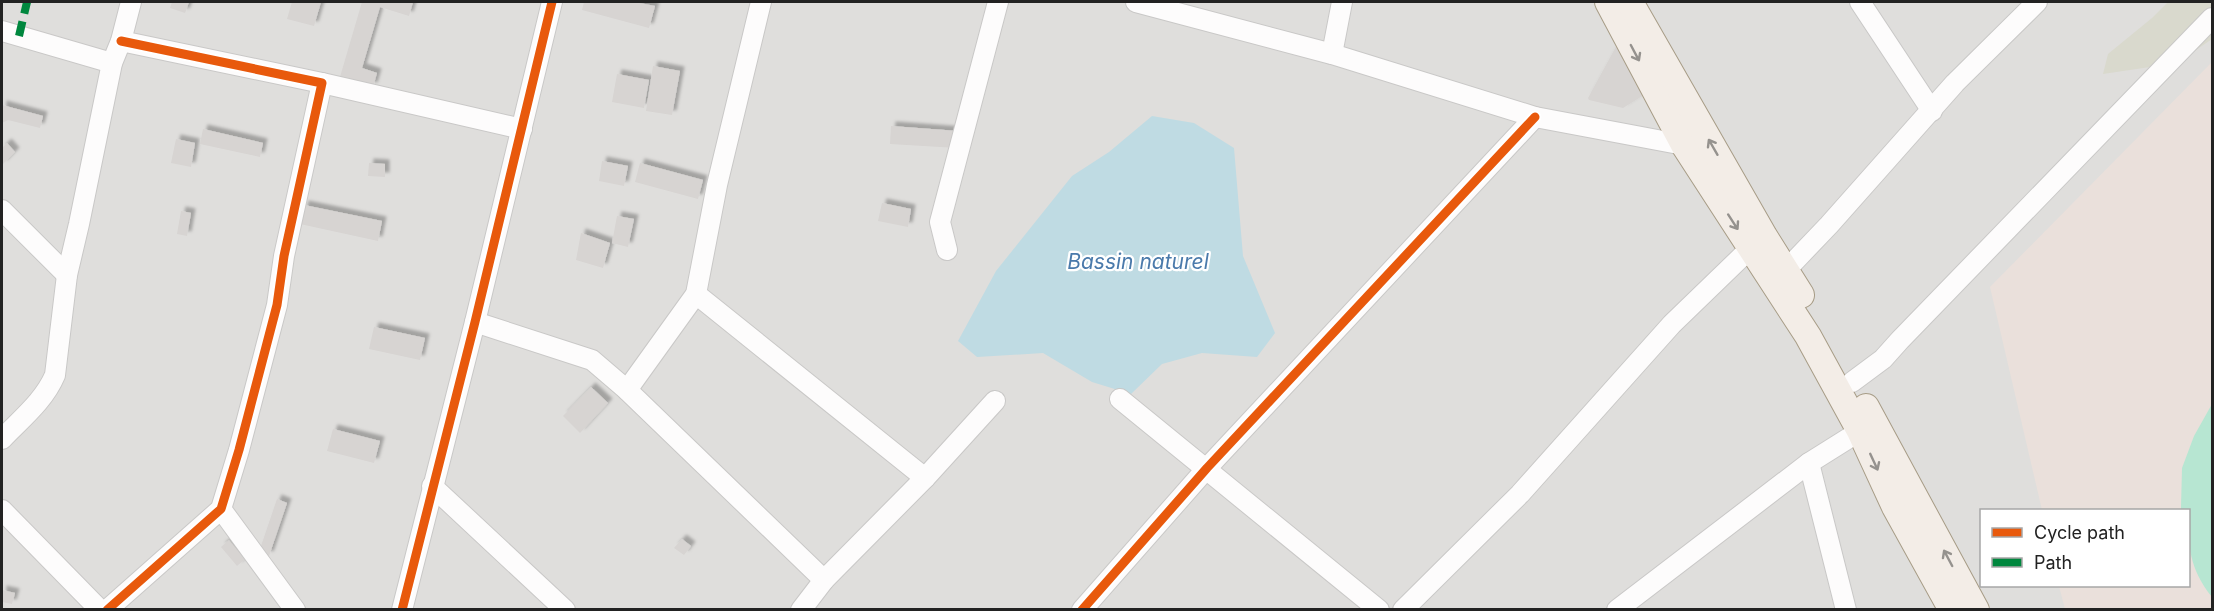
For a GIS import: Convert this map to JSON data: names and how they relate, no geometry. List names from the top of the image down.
{
  "water": ["Bassin naturel"],
  "legend": ["Cycle path", "Path"]
}
